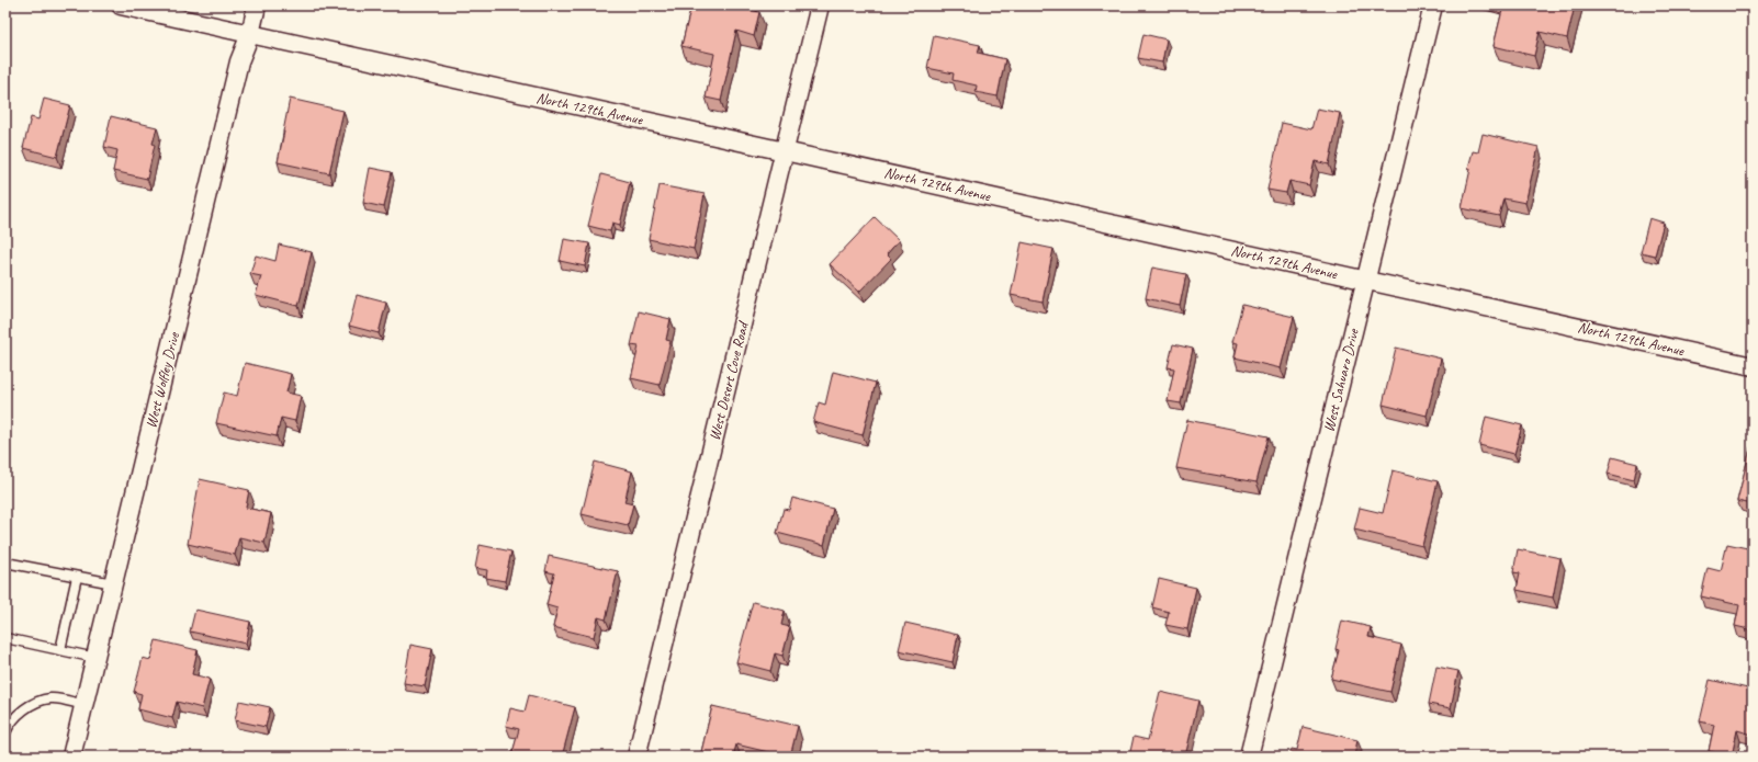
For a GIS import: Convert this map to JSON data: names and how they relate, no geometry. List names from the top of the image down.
{
  "streets": {
    "street": [
      "North 129th Avenue",
      "West Wolfley Drive",
      "West Sahuaro Drive",
      "West Desert Cove Road"
    ]
  },
  "crossings": [
    ["North 129th Avenue", "West Wolfley Drive"],
    ["North 129th Avenue", "West Sahuaro Drive"],
    ["North 129th Avenue", "West Desert Cove Road"]
  ]
}
